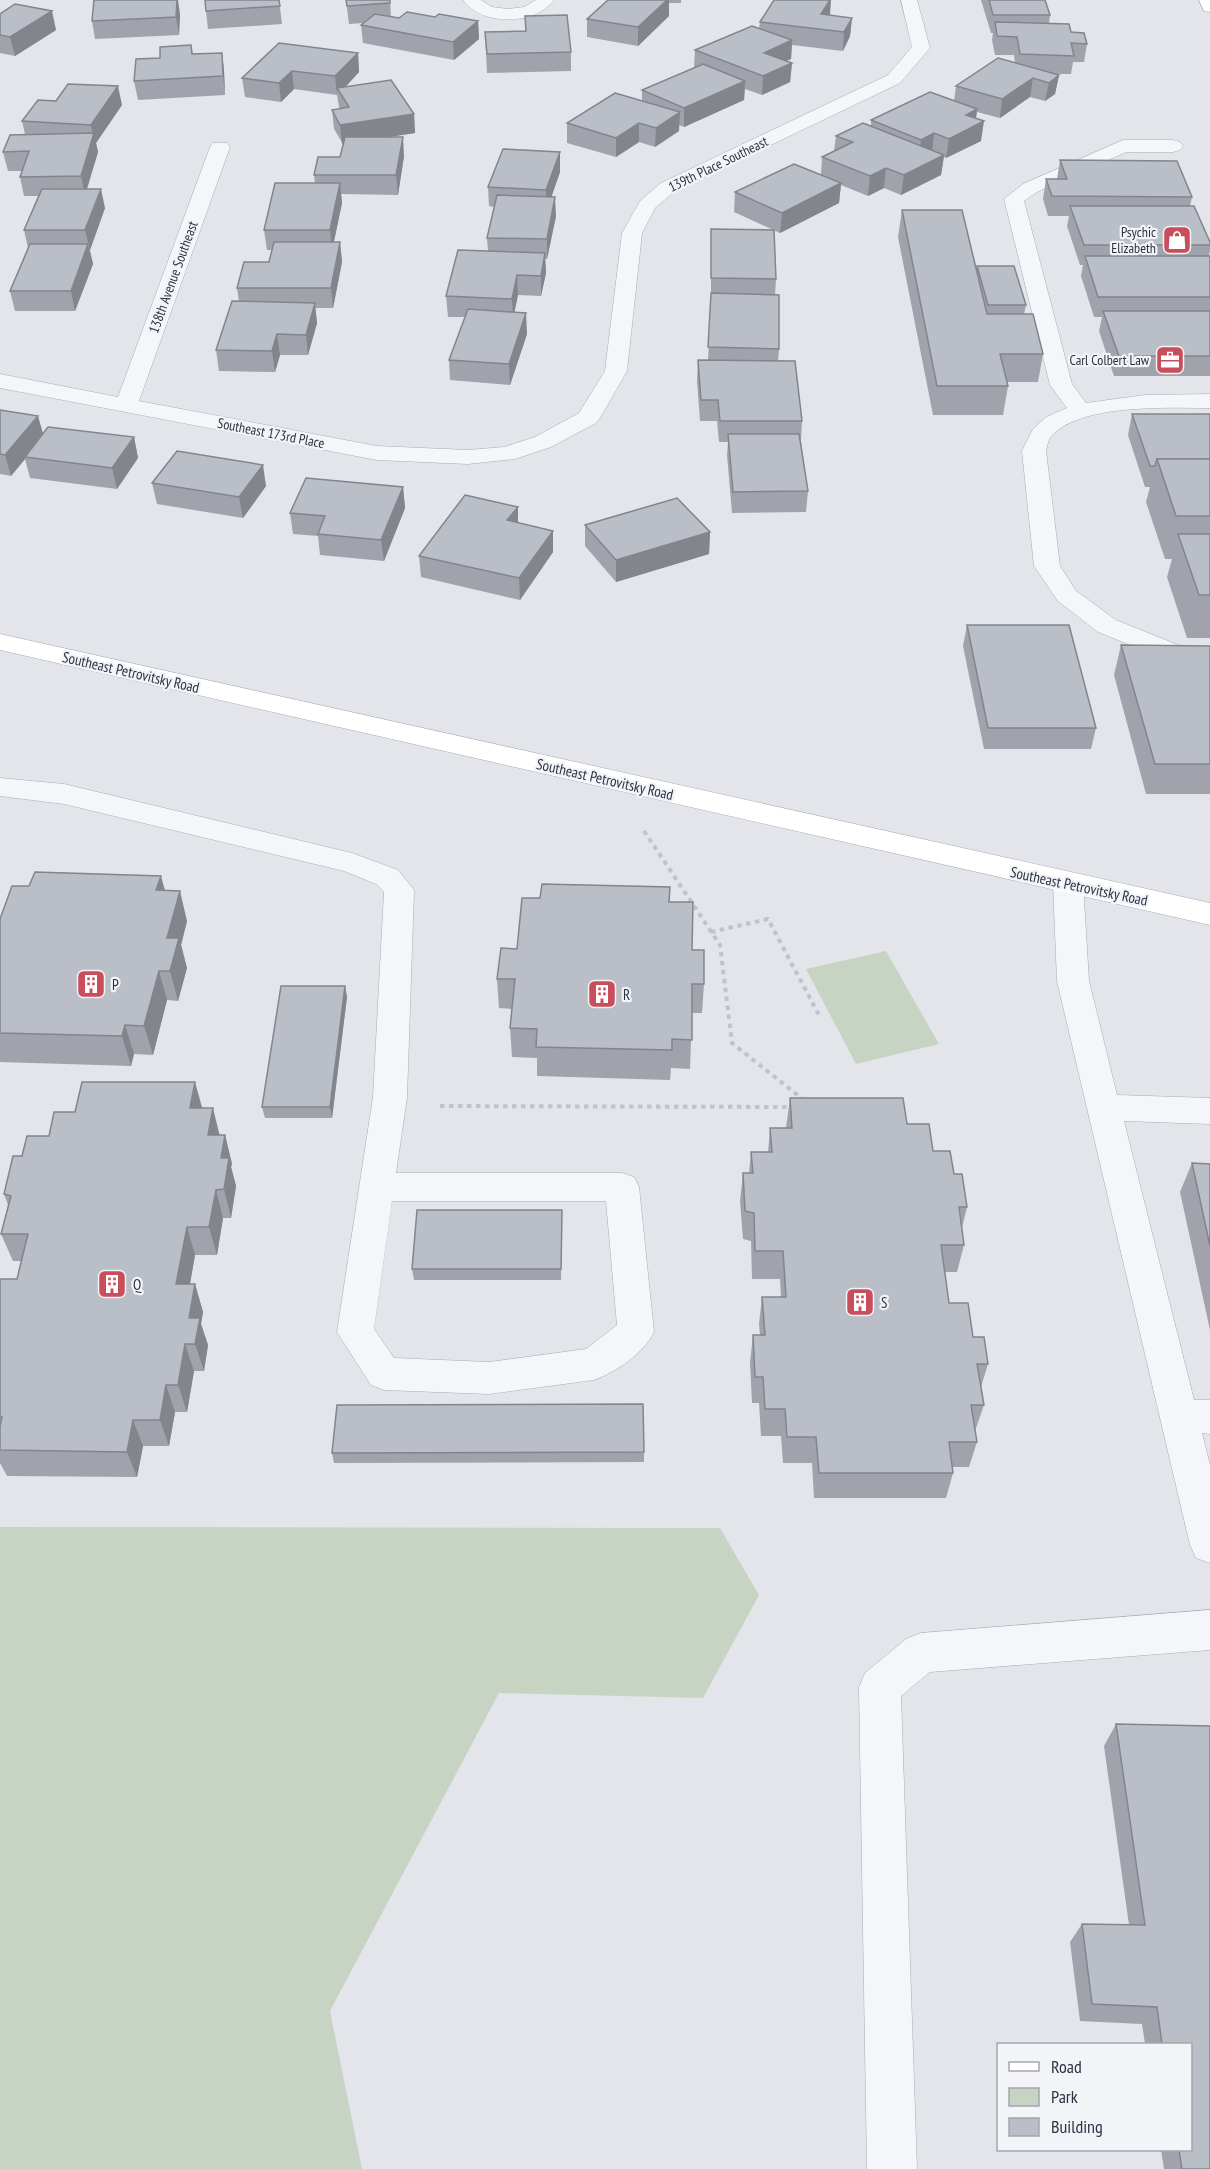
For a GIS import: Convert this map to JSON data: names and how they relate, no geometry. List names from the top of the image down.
{
  "streets": {
    "main road": ["Southeast Petrovitsky Road"],
    "street": ["139th Place Southeast", "138th Avenue Southeast", "Southeast 173rd Place"]
  },
  "crossings": [
    ["139th Place Southeast", "Southeast 173rd Place"],
    ["138th Avenue Southeast", "Southeast 173rd Place"]
  ],
  "places": {
    "shop": ["Psychic Elizabeth"],
    "office": ["Carl Colbert Law"],
    "building": [
      "P",
      "R",
      "Q",
      "S"
    ]
  },
  "legend": ["Road", "Park", "Building"]
}
